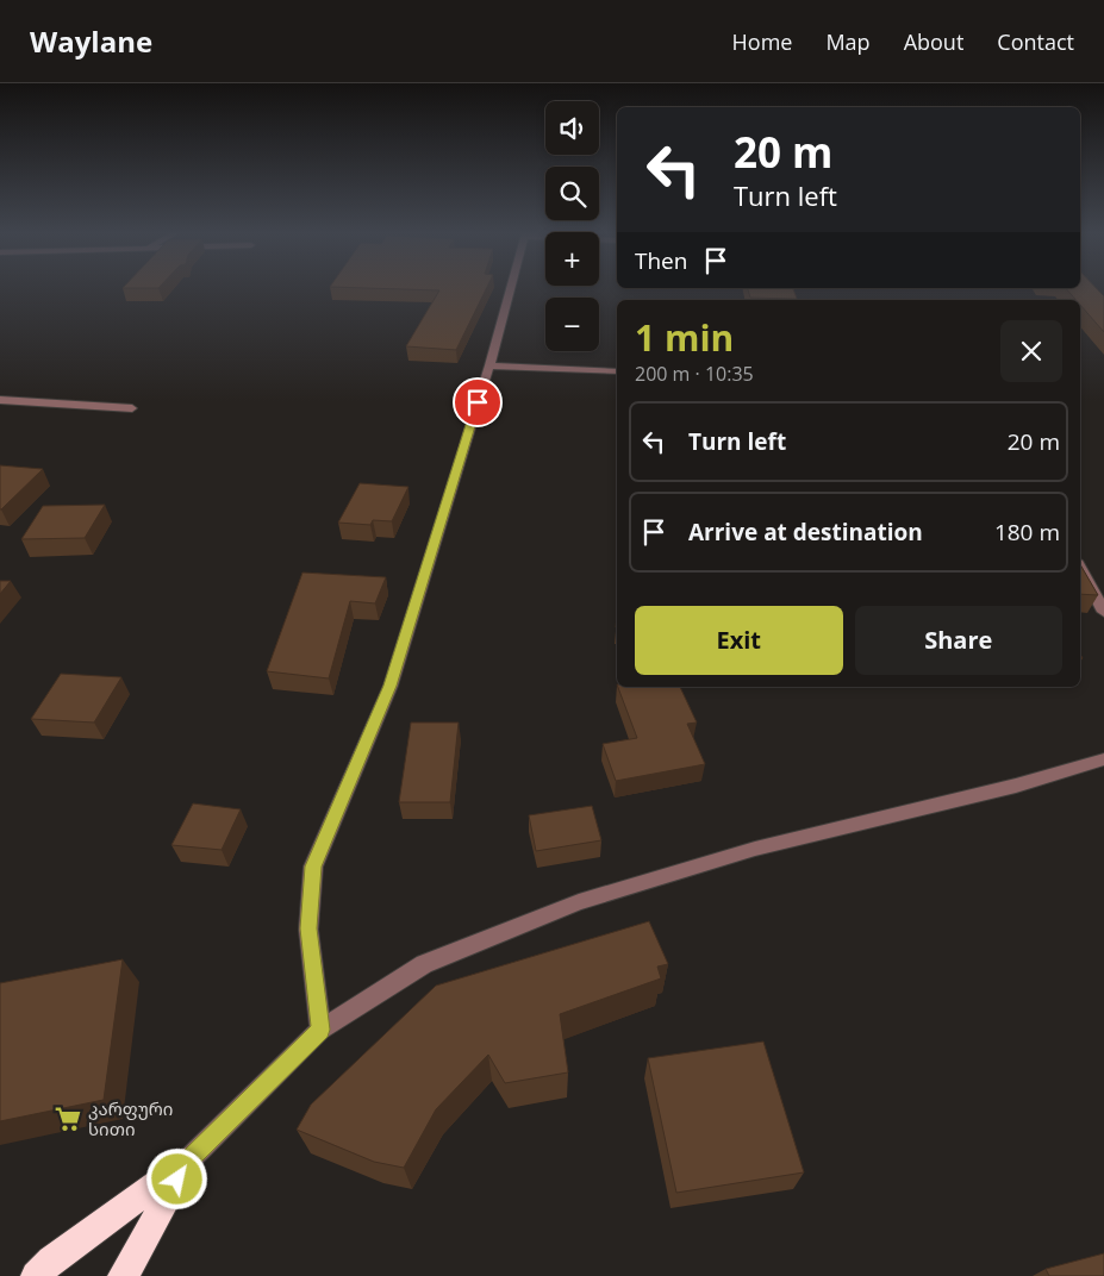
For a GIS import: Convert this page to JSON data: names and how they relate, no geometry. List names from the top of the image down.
{
  "places": {
    "supermarket": ["კარფური სითი"]
  },
  "page": {
    "header": "Waylane",
    "nav": [
      "Home",
      "Map",
      "About",
      "Contact"
    ],
    "map_buttons": ["+", "−"],
    "turn": ["20 m", "Turn left"],
    "then": "Then",
    "heading": ["1 min", "200 m · 10:35"],
    "list": [
      {
        "name": "Turn left",
        "value": "20 m"
      },
      {
        "name": "Arrive at destination",
        "value": "180 m"
      }
    ],
    "buttons": ["Exit", "Share"]
  }
}
